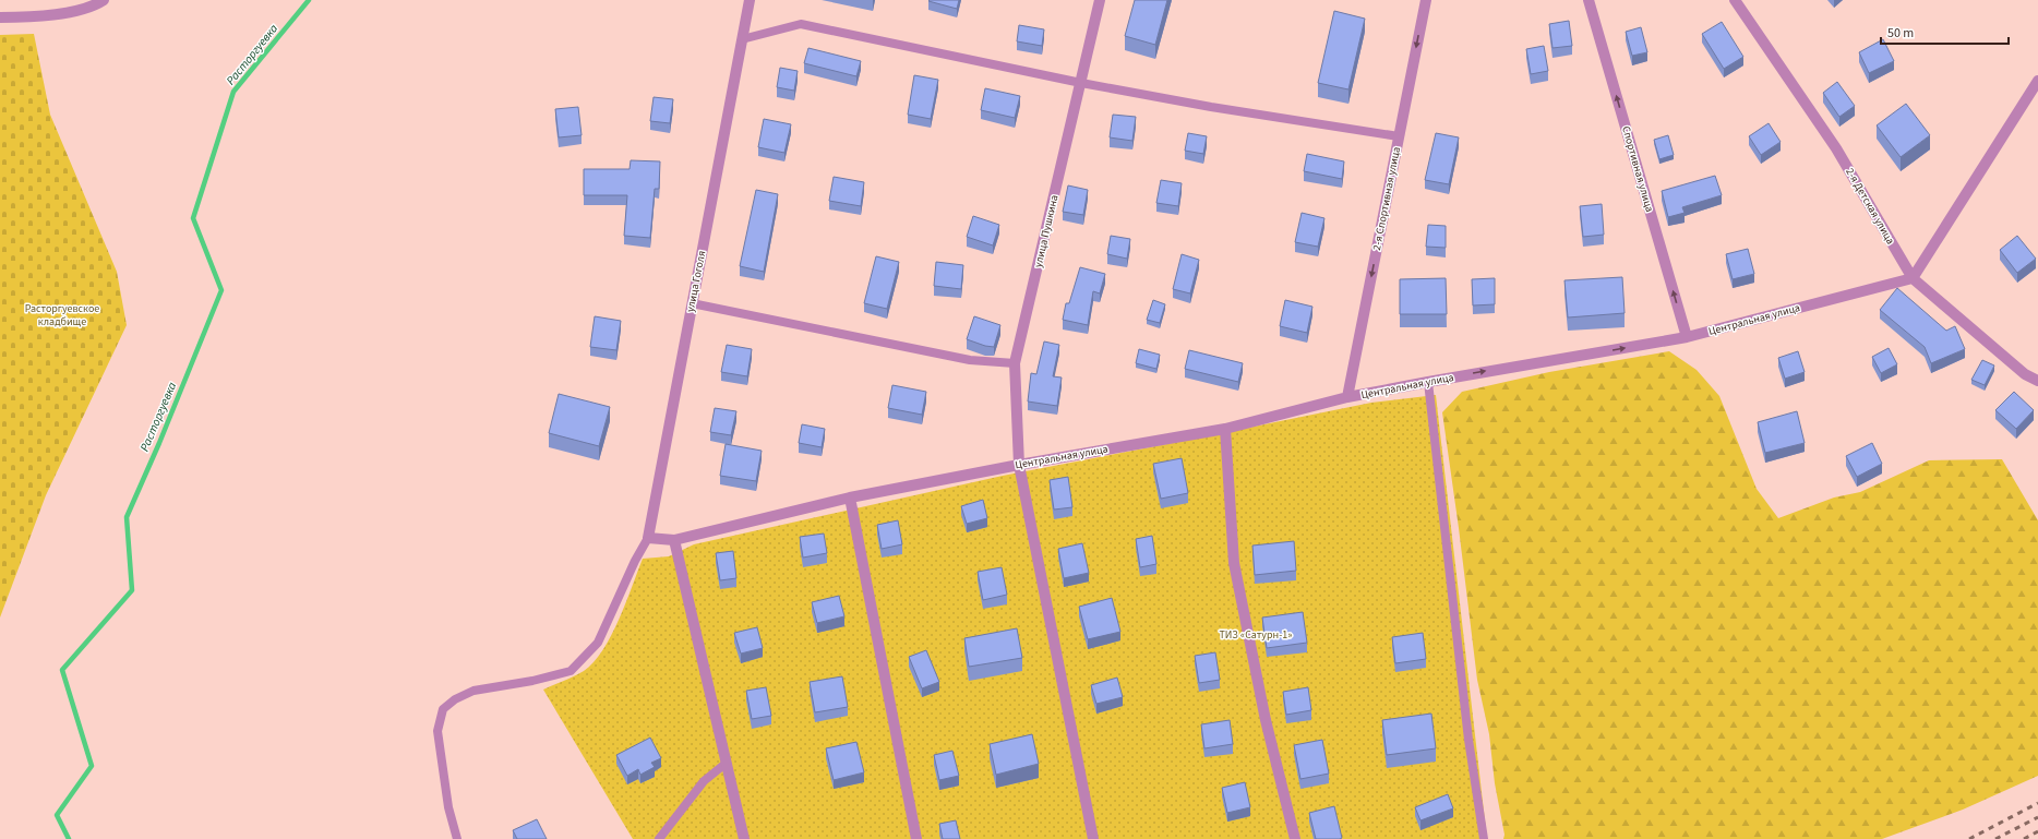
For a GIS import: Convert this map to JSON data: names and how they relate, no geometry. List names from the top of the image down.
{
  "streets": {
    "street": [
      "Спортивная улица",
      "2-я Спортивная улица",
      "2-я Детская улица",
      "улица Пушкина",
      "улица Гоголя",
      "Центральная улица"
    ]
  },
  "crossings": [
    ["Спортивная улица", "Центральная улица"],
    ["2-я Спортивная улица", "Центральная улица"],
    ["2-я Детская улица", "Центральная улица"],
    ["улица Пушкина", "Центральная улица"]
  ],
  "one_way": ["Спортивная улица", "2-я Спортивная улица"],
  "water": ["Расторгуевка"],
  "parks": ["Расторгуевское кладбище", "ТИЗ «Сатурн-1»"],
  "scale_bar": "50 m"
}
